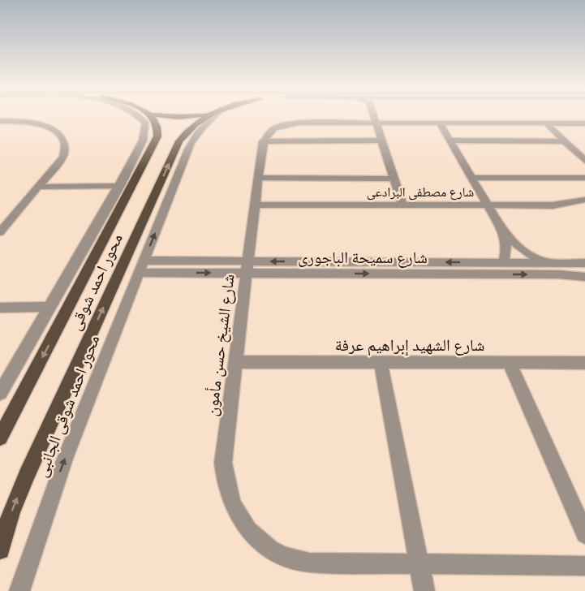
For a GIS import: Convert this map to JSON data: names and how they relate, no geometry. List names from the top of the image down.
{
  "streets": {
    "main road": ["محور احمد شوقى"],
    "street": [
      "شارع مصطفى البرادعى",
      "شارع سميحة الباجورى",
      "شارع الشيخ حسن مأمون",
      "شارع الشهيد إبراهيم عرفة",
      "محور احمد شوقى الجانبى"
    ]
  },
  "crossings": [
    ["شارع مصطفى البرادعى", "شارع الشيخ حسن مأمون"],
    ["شارع سميحة الباجورى", "شارع الشيخ حسن مأمون"],
    ["شارع سميحة الباجورى", "محور احمد شوقى الجانبى"],
    ["شارع الشيخ حسن مأمون", "شارع الشهيد إبراهيم عرفة"]
  ]
}
